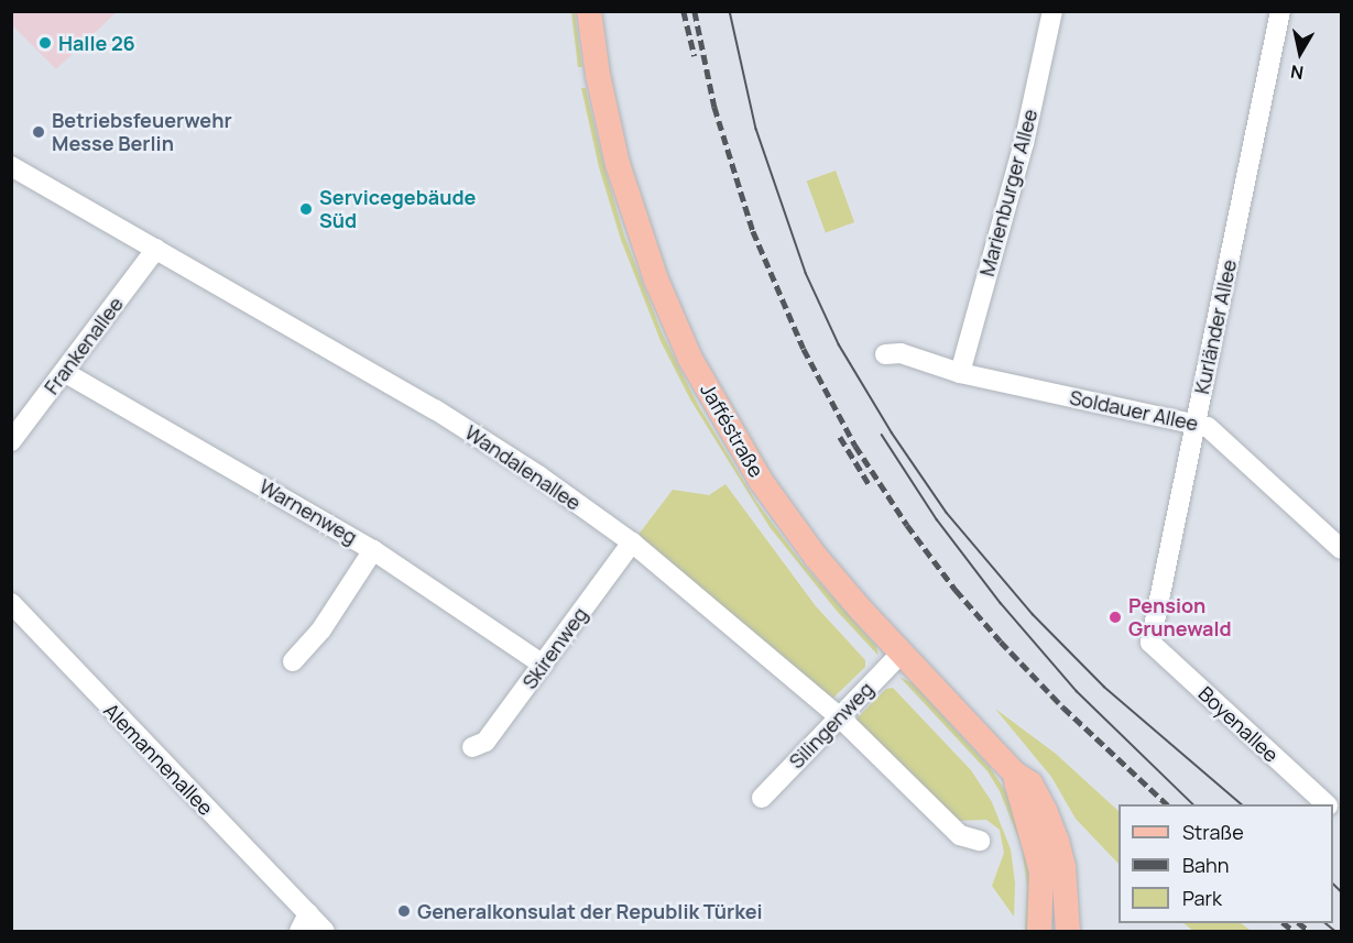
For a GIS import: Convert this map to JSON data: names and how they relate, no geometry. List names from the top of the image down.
{
  "streets": {
    "main road": ["Jafféstraße"],
    "street": [
      "Marienburger Allee",
      "Kurländer Allee",
      "Frankenallee",
      "Soldauer Allee",
      "Wandalenallee",
      "Warnenweg",
      "Skirenweg",
      "Boyenallee",
      "Silingenweg",
      "Alemannenallee"
    ]
  },
  "crossings": [
    ["Marienburger Allee", "Soldauer Allee"],
    ["Kurländer Allee", "Soldauer Allee"],
    ["Kurländer Allee", "Boyenallee"],
    ["Frankenallee", "Wandalenallee"],
    ["Frankenallee", "Warnenweg"],
    ["Jafféstraße", "Silingenweg"],
    ["Wandalenallee", "Skirenweg"],
    ["Wandalenallee", "Silingenweg"],
    ["Warnenweg", "Skirenweg"]
  ],
  "places": [
    "Halle 26",
    "Betriebsfeuerwehr Messe Berlin",
    "Servicegebäude Süd",
    "Pension Grunewald",
    "Generalkonsulat der Republik Türkei"
  ],
  "legend": ["Straße", "Bahn", "Park"],
  "north": "bottom"
}
